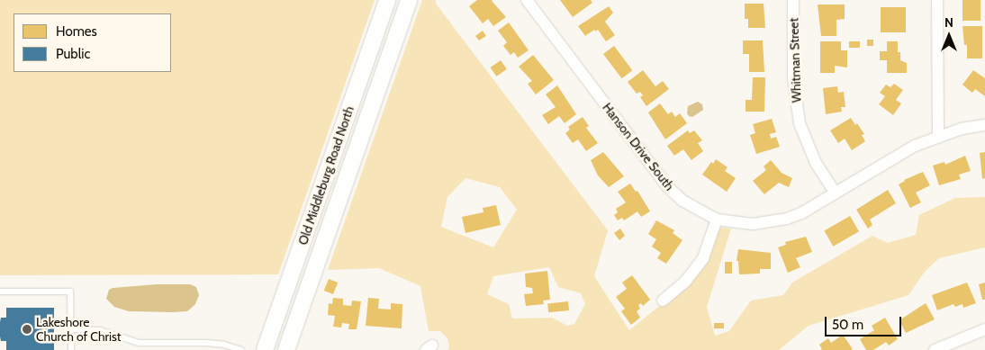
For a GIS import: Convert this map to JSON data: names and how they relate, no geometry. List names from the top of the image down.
{
  "streets": {
    "main road": ["Old Middleburg Road North"],
    "street": ["Whitman Street", "Hanson Drive South"]
  },
  "crossings": [
    ["Whitman Street", "Hanson Drive South"]
  ],
  "places": ["Lakeshore Church of Christ"],
  "legend": ["Homes", "Public"],
  "scale_bar": "50 m",
  "north": "top"
}
